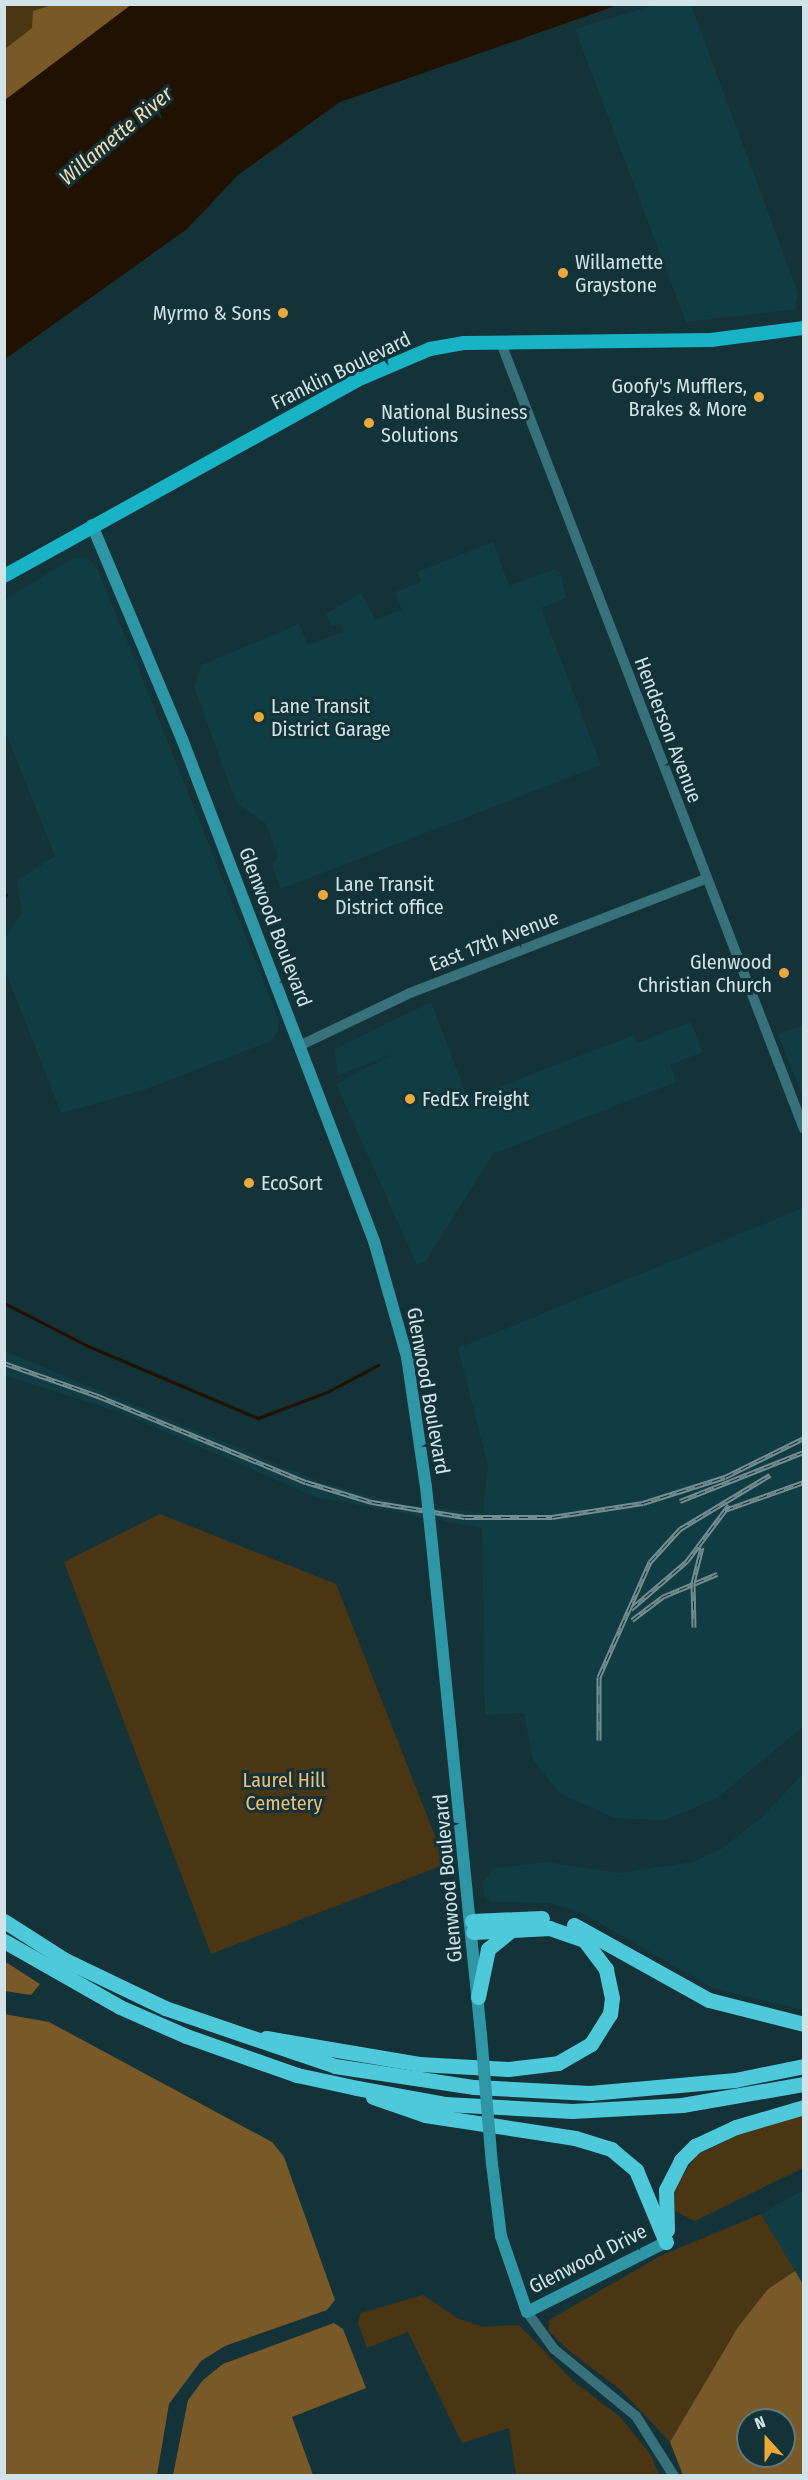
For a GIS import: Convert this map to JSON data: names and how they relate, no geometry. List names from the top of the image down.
{
  "streets": {
    "main road": ["Franklin Boulevard", "Glenwood Boulevard", "Glenwood Drive"],
    "street": ["Henderson Avenue", "East 17th Avenue"]
  },
  "crossings": [
    ["Franklin Boulevard", "Henderson Avenue"],
    ["Franklin Boulevard", "Glenwood Boulevard"],
    ["Henderson Avenue", "East 17th Avenue"],
    ["Glenwood Boulevard", "East 17th Avenue"],
    ["Glenwood Boulevard", "Glenwood Drive"]
  ],
  "water": ["Willamette River"],
  "parks": ["Laurel Hill Cemetery"],
  "places": [
    "Willamette Graystone",
    "Myrmo & Sons",
    "Goofy's Mufflers, Brakes & More",
    "National Business Solutions",
    "Lane Transit District Garage",
    "Lane Transit District office",
    "Glenwood Christian Church",
    "FedEx Freight",
    "EcoSort"
  ],
  "north": "top"
}
